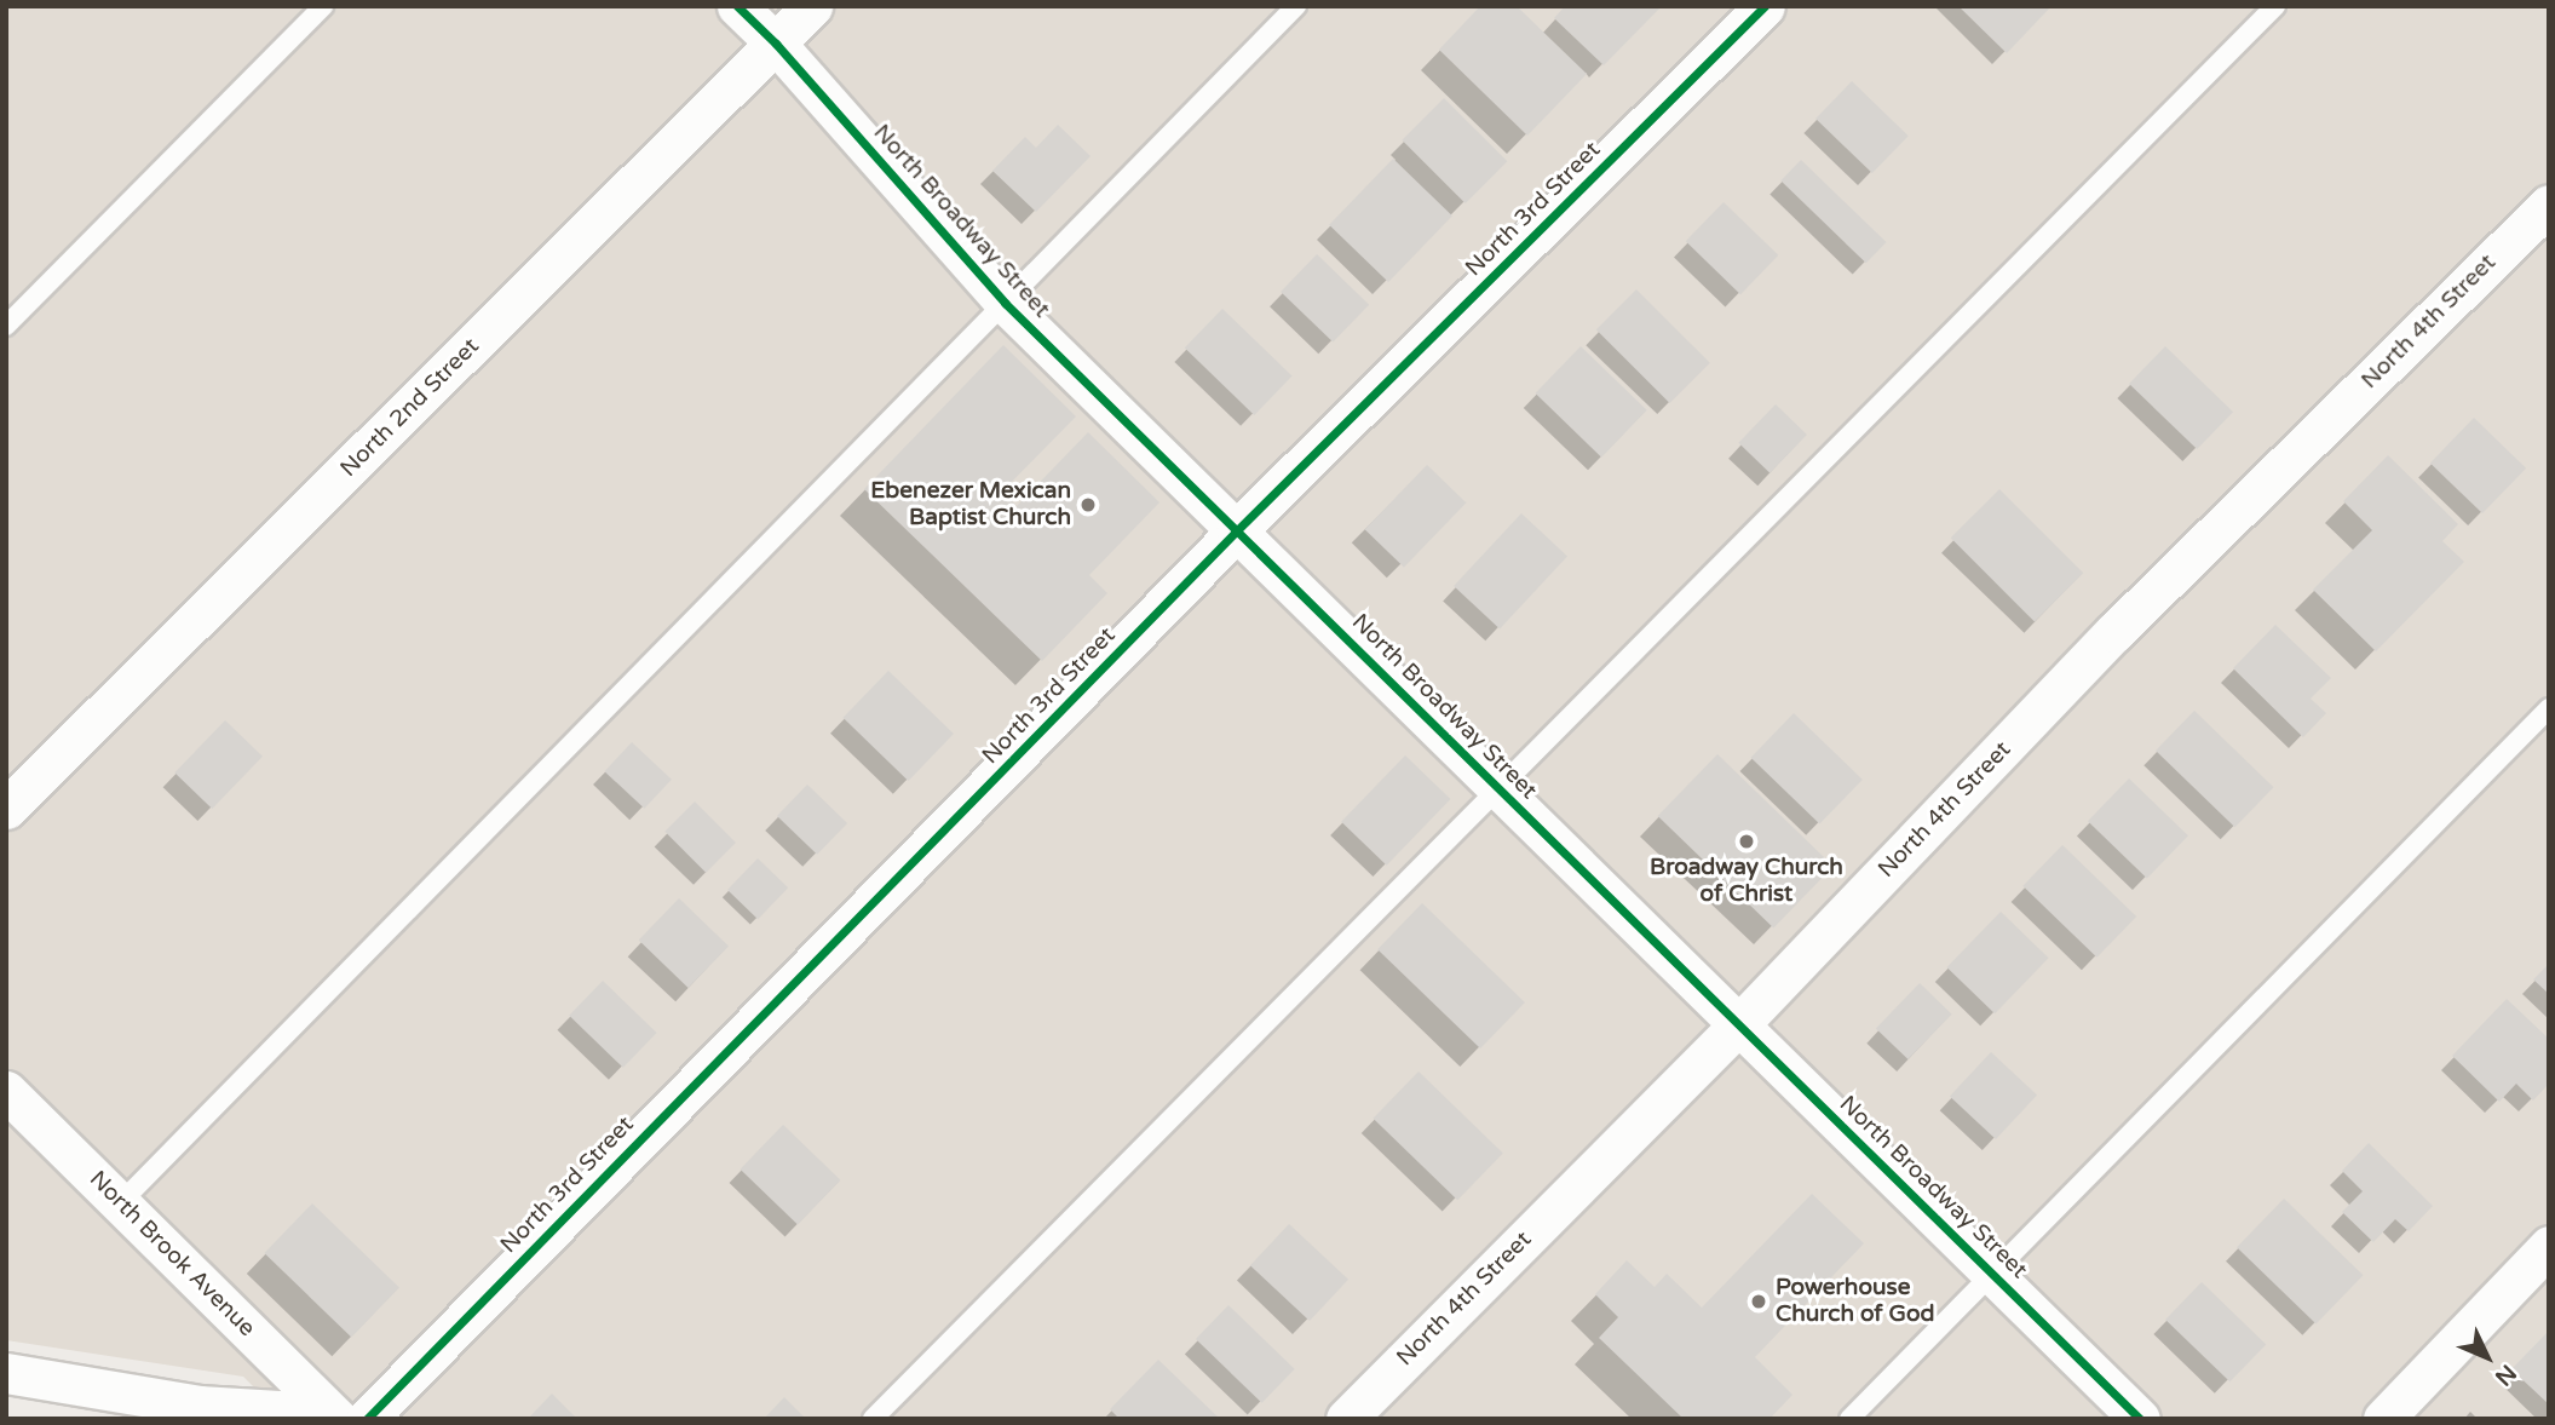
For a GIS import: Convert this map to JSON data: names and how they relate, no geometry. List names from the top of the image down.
{
  "streets": {
    "street": [
      "North 3rd Street",
      "North Broadway Street",
      "North 4th Street",
      "North 2nd Street",
      "North Brook Avenue"
    ]
  },
  "crossings": [
    ["North 3rd Street", "North Broadway Street"],
    ["North Broadway Street", "North 4th Street"],
    ["North Broadway Street", "North 2nd Street"]
  ],
  "places": ["Ebenezer Mexican Baptist Church", "Broadway Church of Christ", "Powerhouse Church of God"],
  "north": "bottom right"
}
